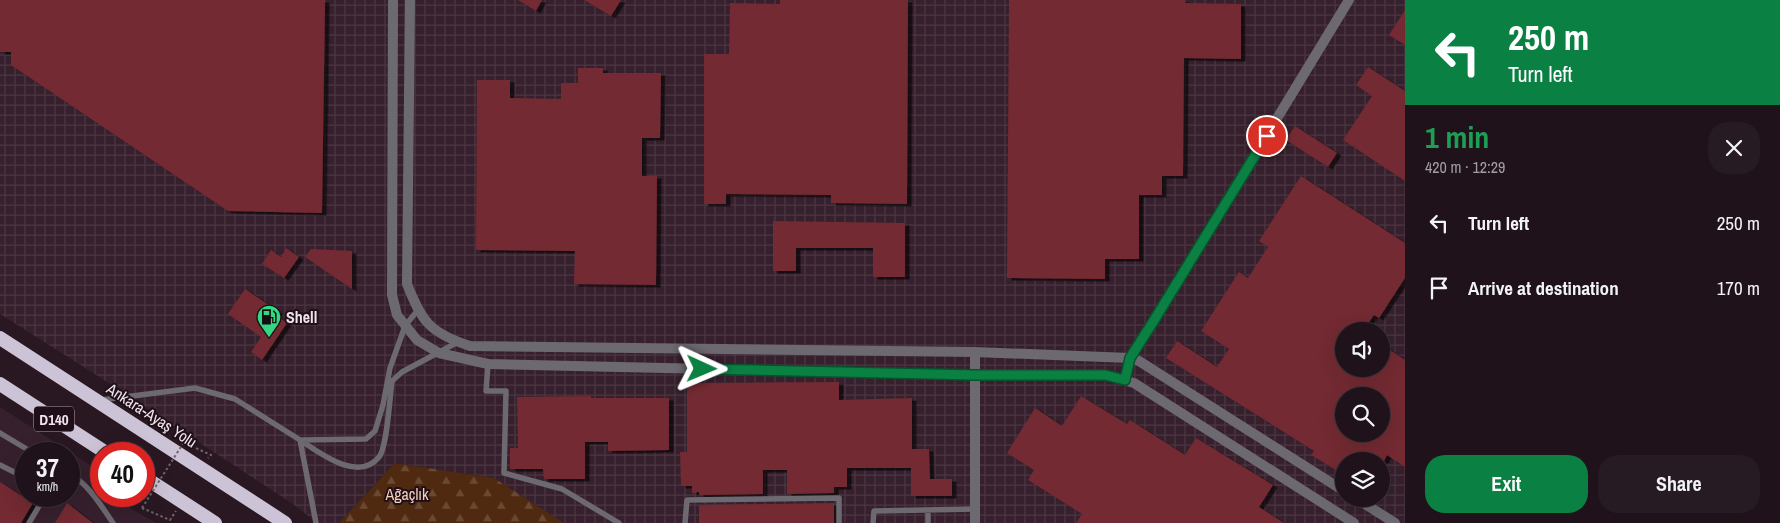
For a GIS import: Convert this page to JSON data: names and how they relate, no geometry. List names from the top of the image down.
{
  "streets": {
    "highway": ["Ankara-Ayaş Yolu", "D140"]
  },
  "parks": ["Ağaçlık"],
  "places": {
    "fuel station": ["Shell"]
  },
  "page": {
    "turn": ["250 m", "Turn left"],
    "heading": ["1 min", "420 m · 12:29"],
    "list": [
      {
        "name": "Turn left",
        "value": "250 m"
      },
      {
        "name": "Arrive at destination",
        "value": "170 m"
      }
    ],
    "speed": "37 km/h",
    "limit": "40",
    "buttons": ["Exit", "Share"]
  }
}
